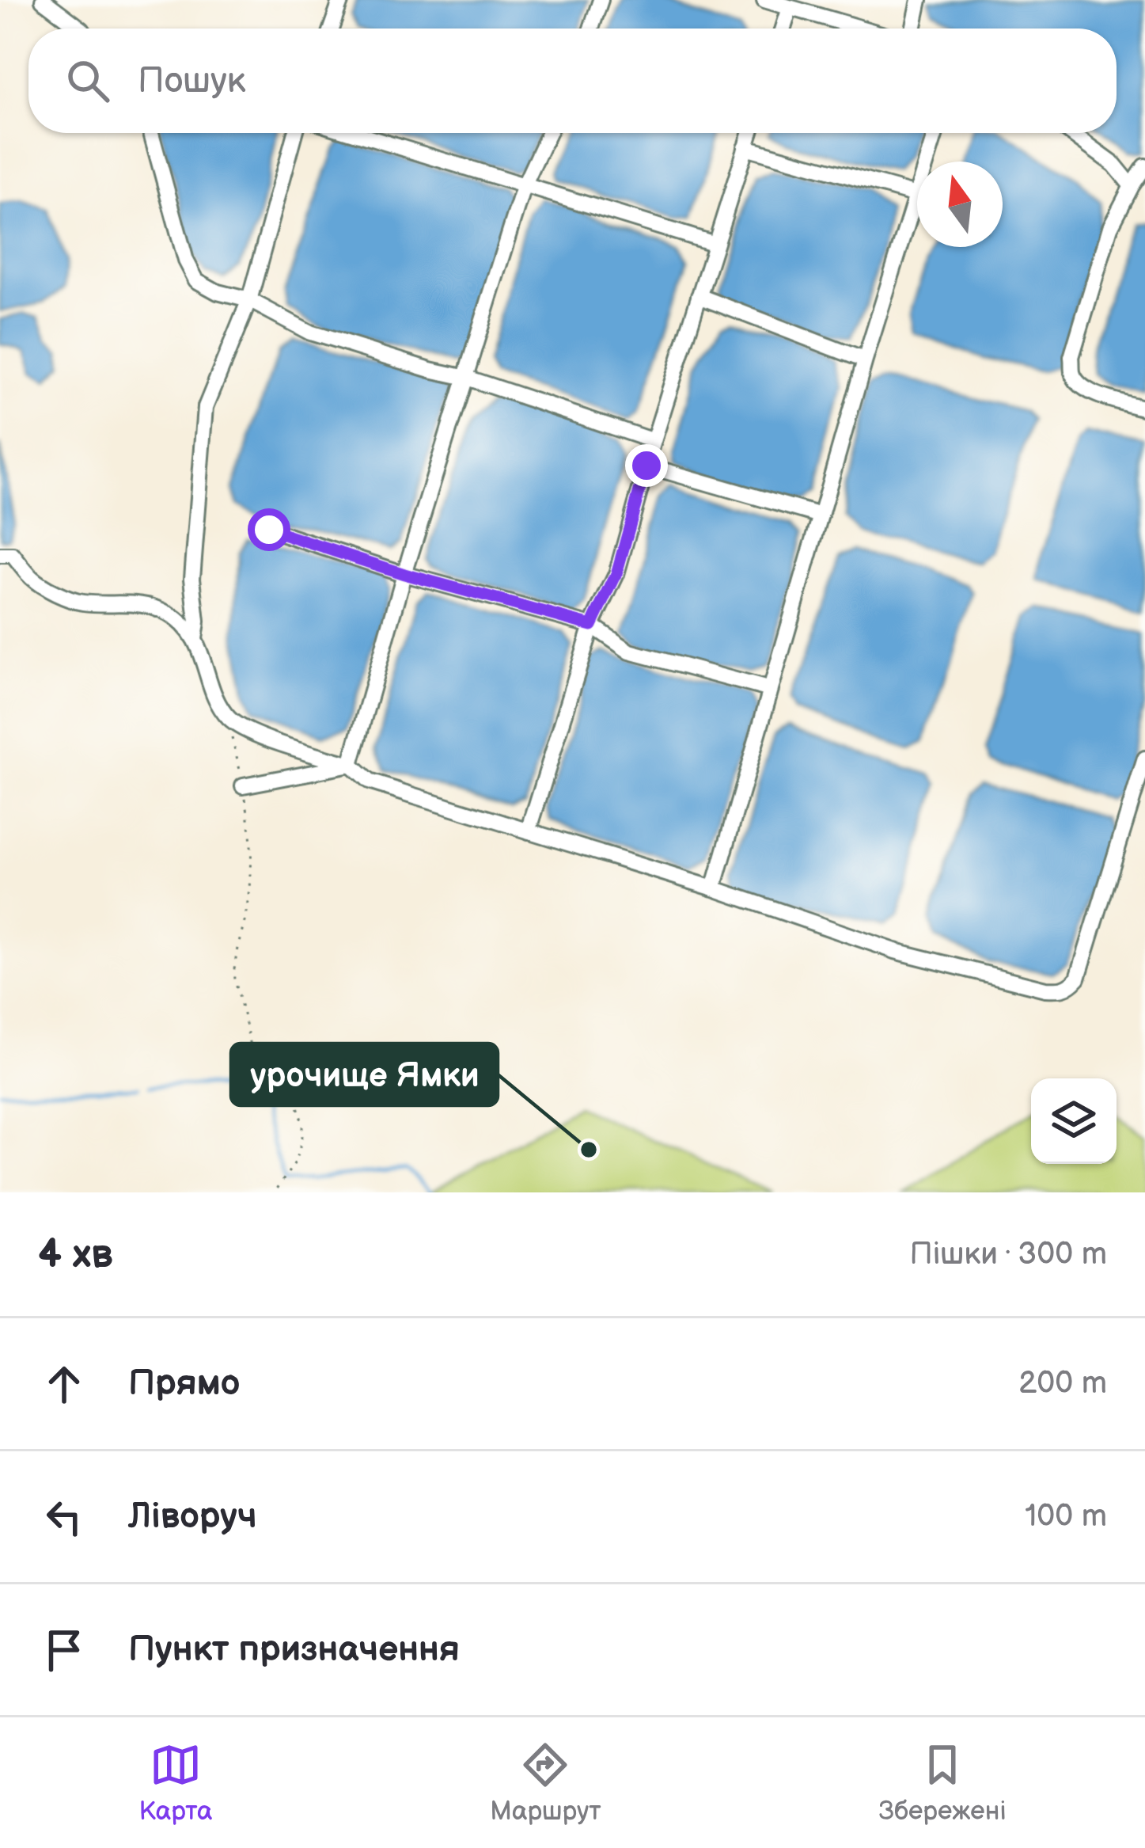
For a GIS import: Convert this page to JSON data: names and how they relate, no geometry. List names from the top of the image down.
{
  "places": ["урочище Ямки"],
  "north": "top",
  "page": {
    "search": "Пошук",
    "heading": ["4 хв", "Пішки · 300 m"],
    "list": [
      ["Прямо", "200 m"],
      ["Ліворуч", "100 m"],
      "Пункт призначення"
    ],
    "nav": ["Карта", "Маршрут", "Збережені"]
  }
}
